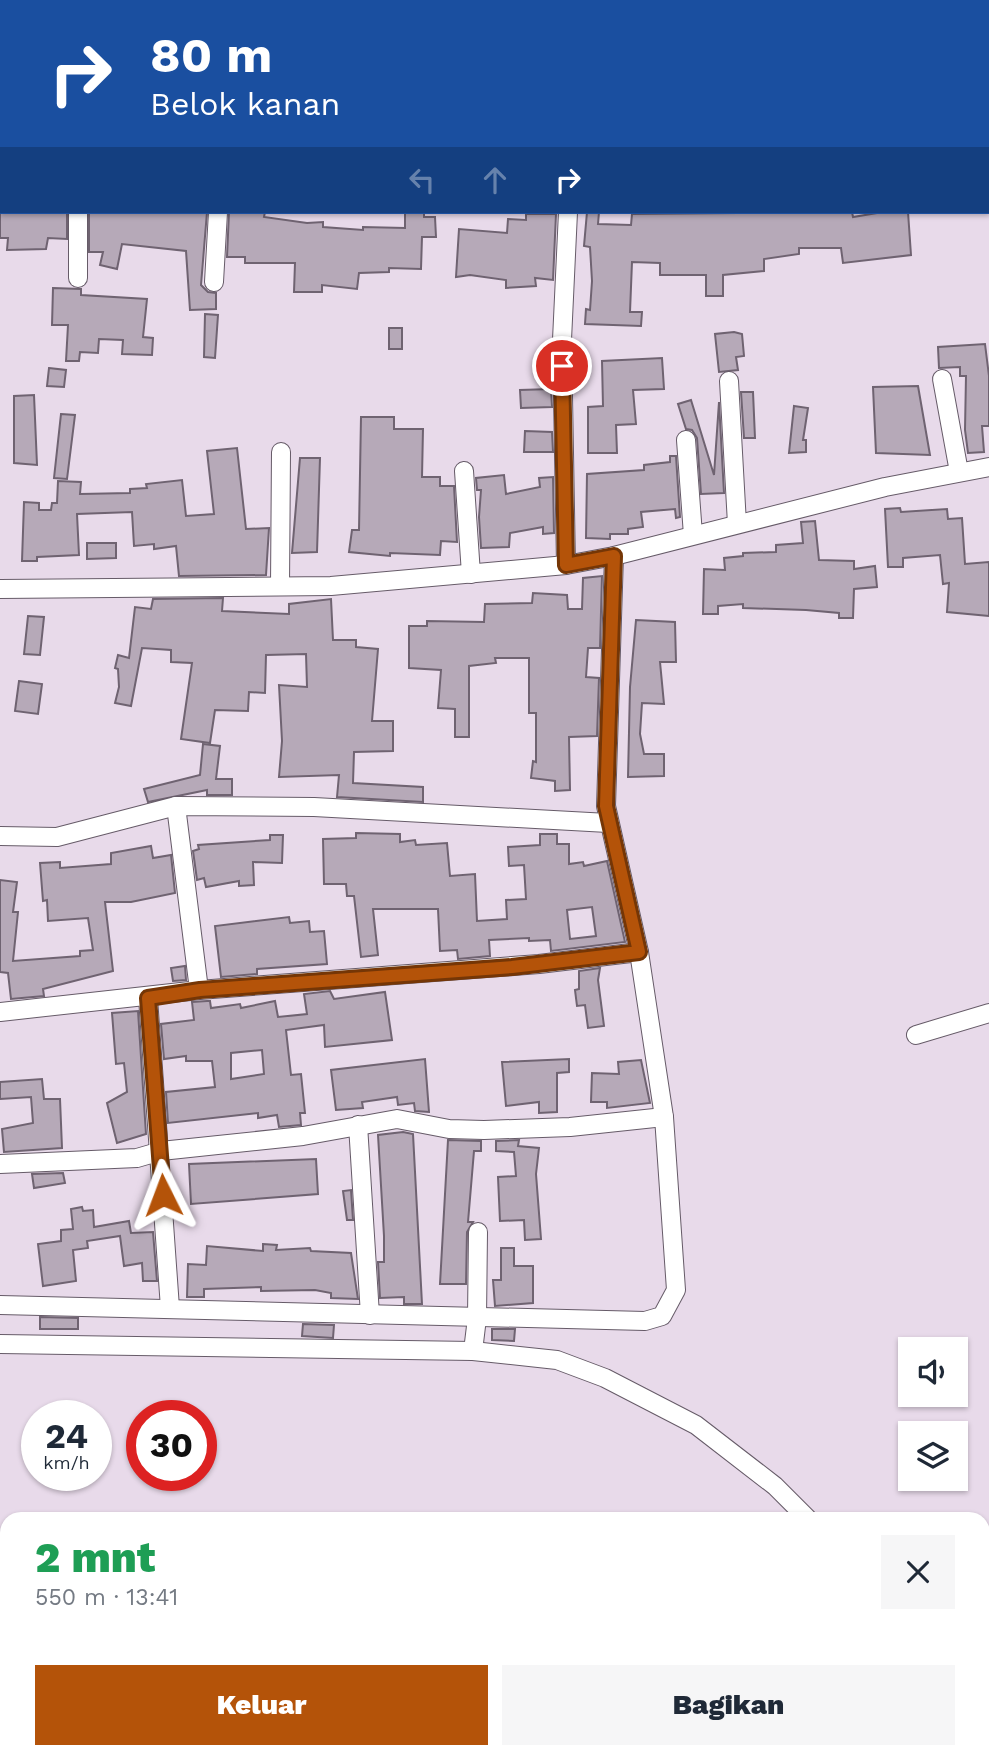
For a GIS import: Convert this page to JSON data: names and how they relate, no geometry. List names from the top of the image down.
{
  "page": {
    "turn": ["80 m", "Belok kanan"],
    "speed": "24 km/h",
    "limit": "30",
    "heading": ["2 mnt", "550 m · 13:41"],
    "buttons": ["Keluar", "Bagikan"]
  }
}
